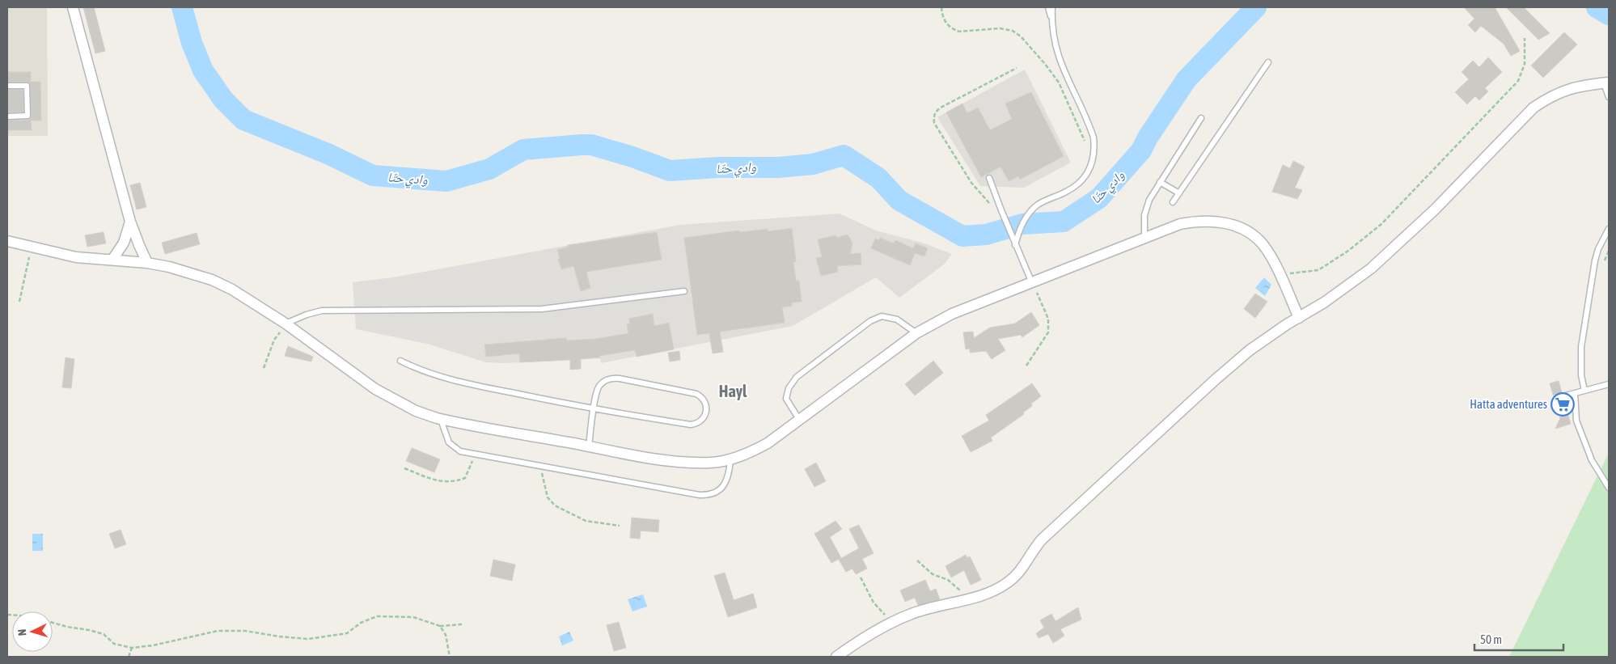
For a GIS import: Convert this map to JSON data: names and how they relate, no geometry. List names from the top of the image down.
{
  "districts": ["Hayl"],
  "water": ["وادي حتّا"],
  "places": {
    "supermarket": ["Hatta adventures"]
  },
  "scale_bar": "50 m",
  "north": "left"
}
